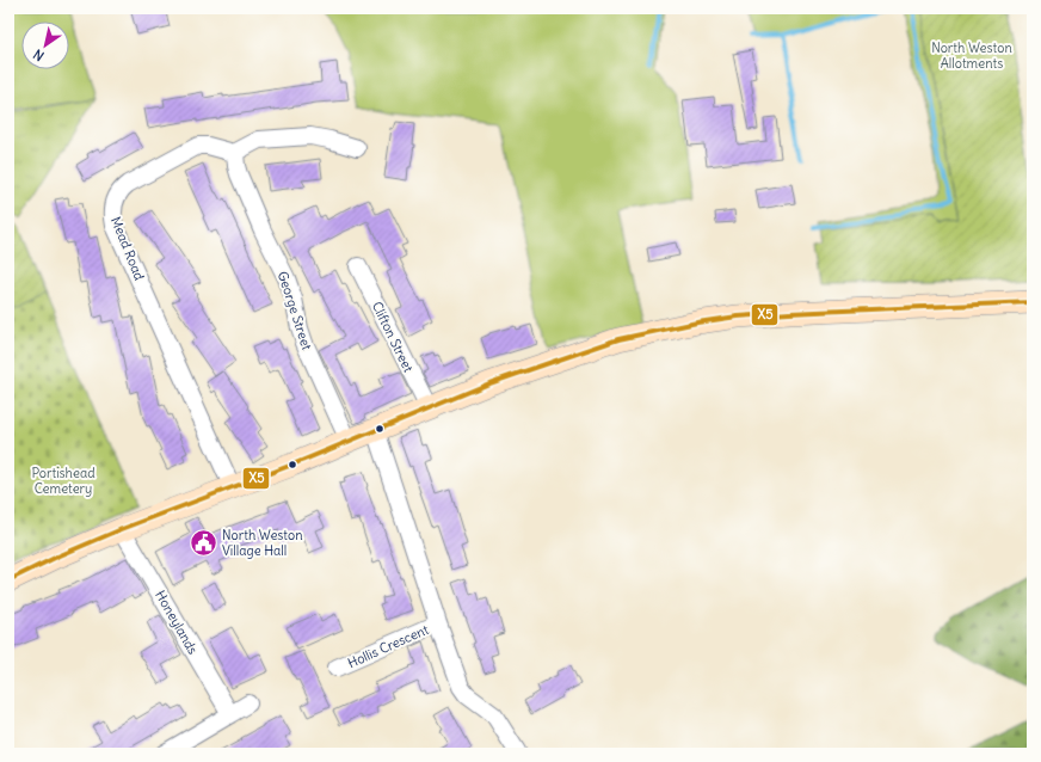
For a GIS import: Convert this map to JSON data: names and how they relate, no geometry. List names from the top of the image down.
{
  "streets": {
    "street": [
      "Mead Road",
      "George Street",
      "Clifton Street",
      "Honeylands",
      "Hollis Crescent"
    ]
  },
  "crossings": [
    ["Mead Road", "George Street"]
  ],
  "parks": ["North Weston Allotments", "Portishead Cemetery"],
  "places": {
    "public building": ["North Weston Village Hall"]
  },
  "lines": ["transit line X5"],
  "north": "bottom left"
}
